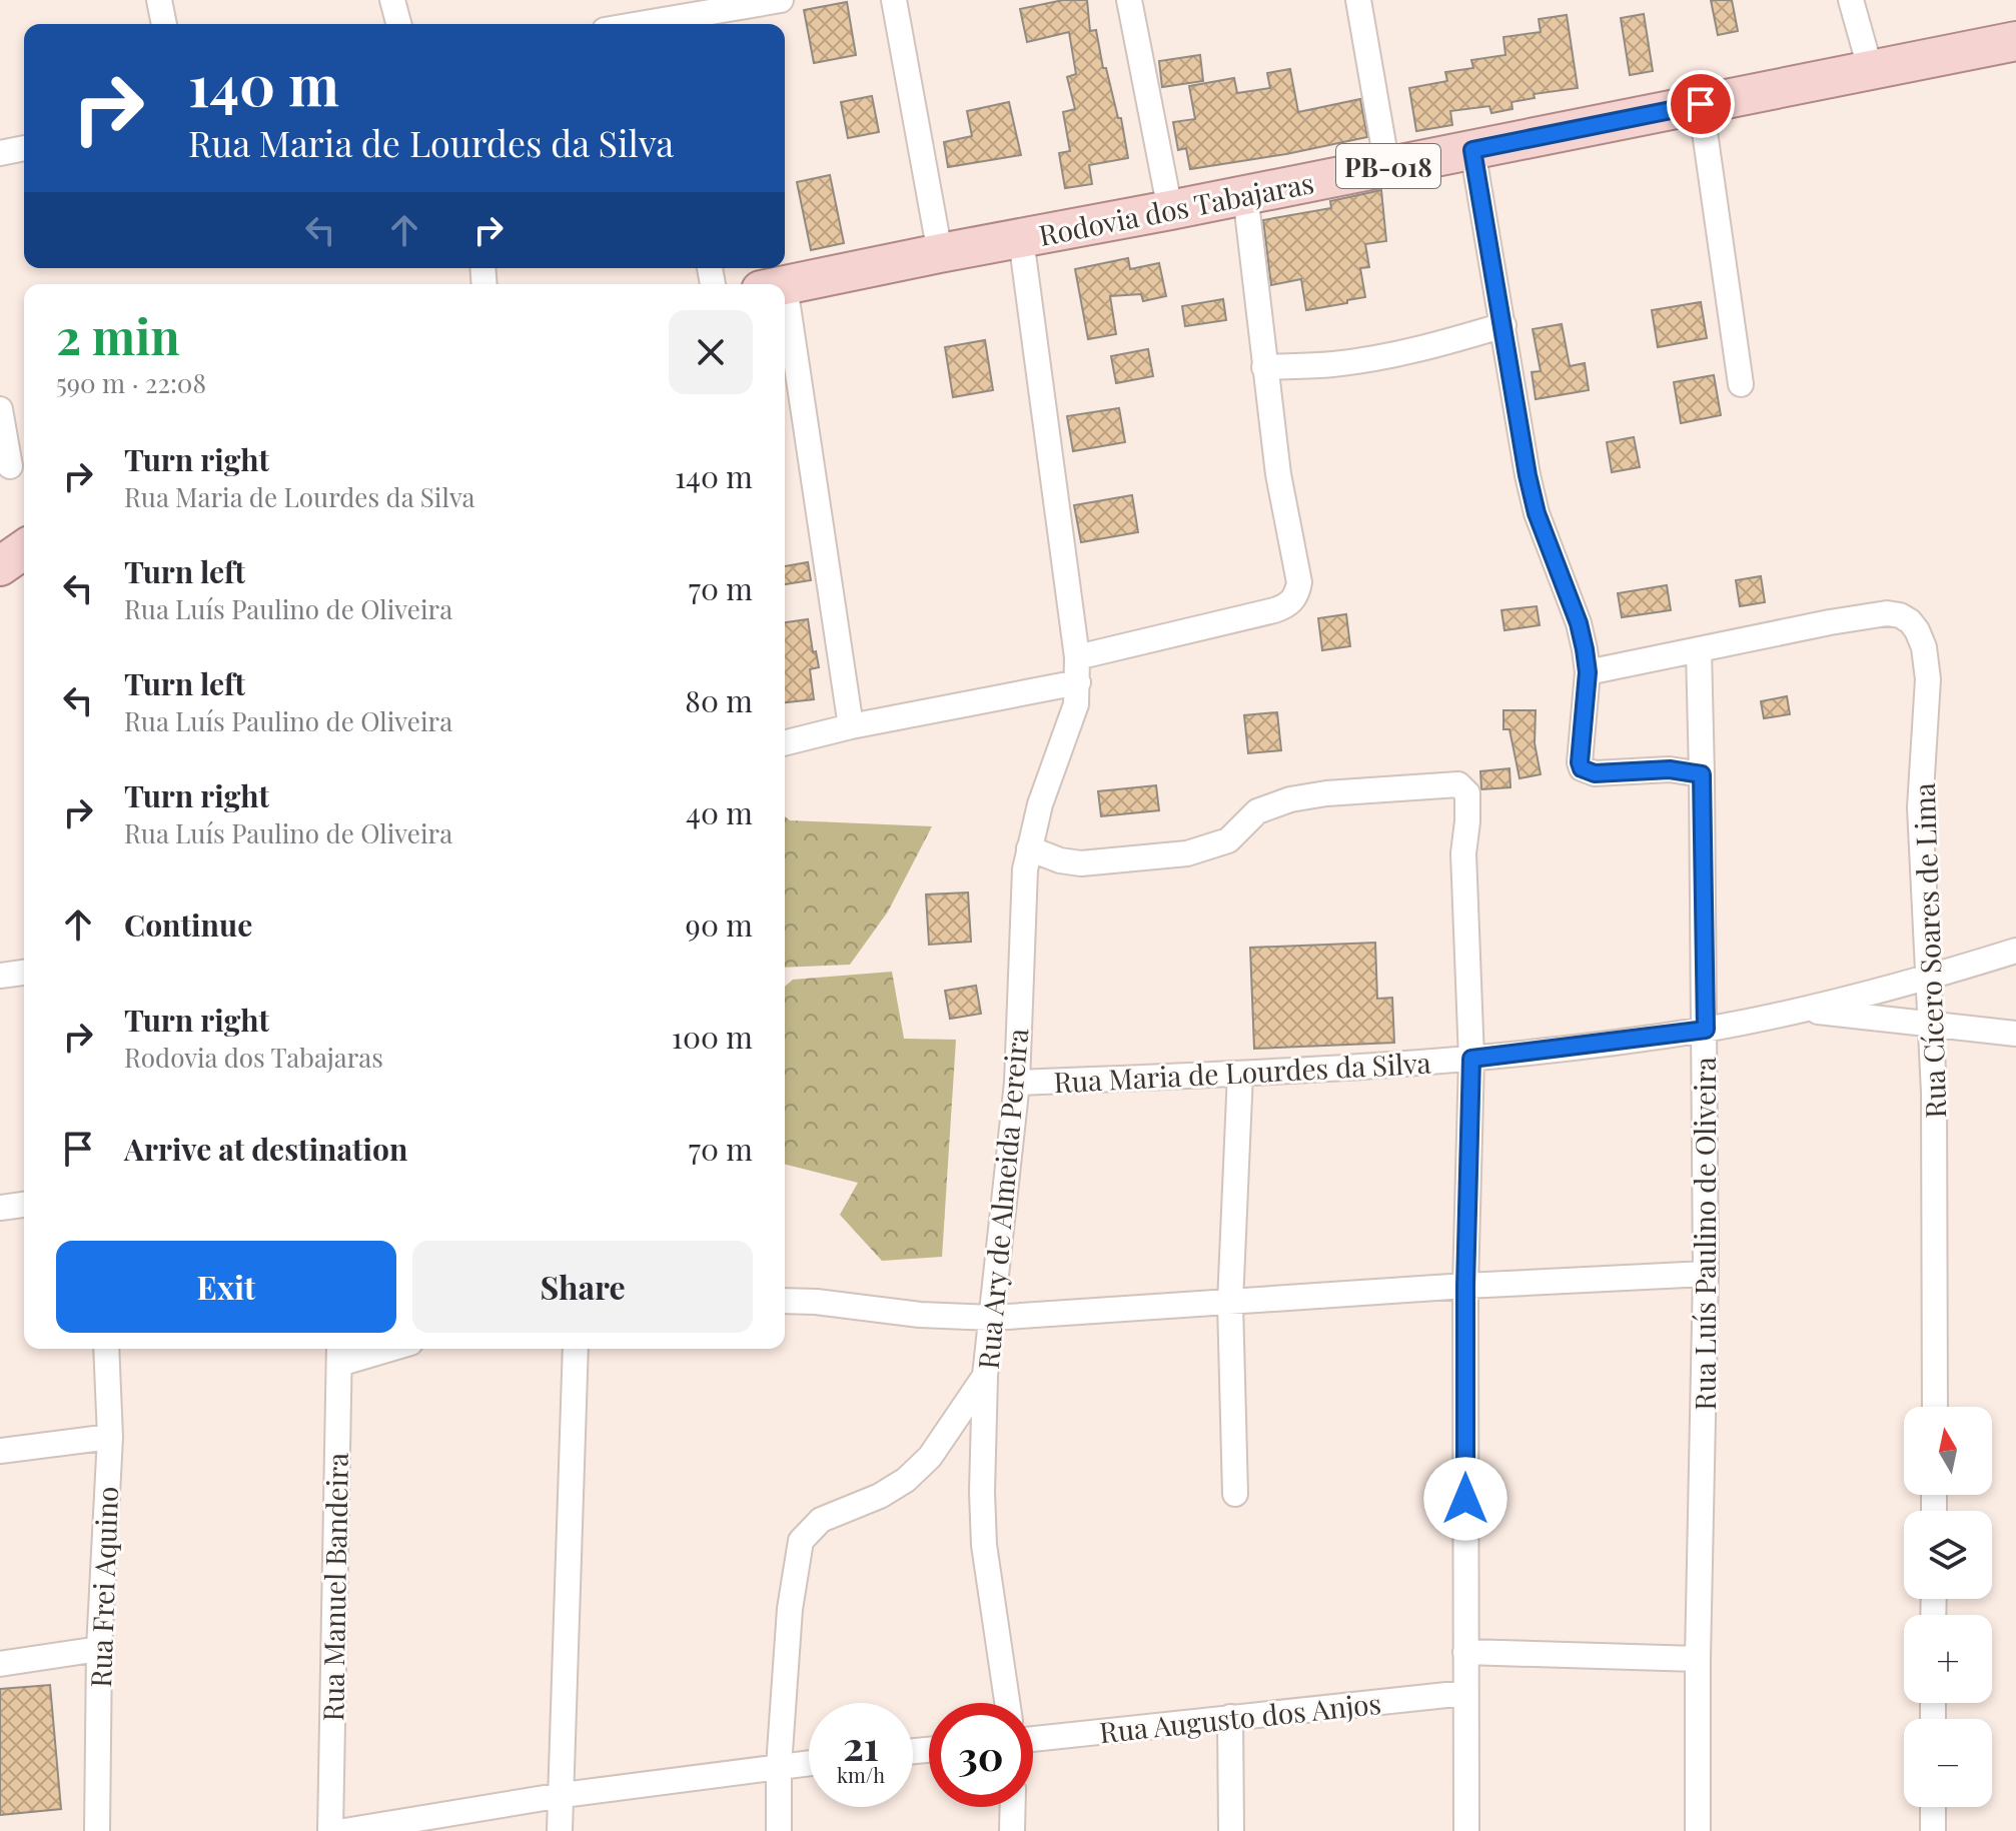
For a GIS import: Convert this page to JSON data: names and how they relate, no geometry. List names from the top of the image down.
{
  "streets": {
    "main road": ["PB-018", "Rodovia dos Tabajaras"],
    "street": [
      "Rua Cícero Soares de Lima",
      "Rua Maria de Lourdes da Silva",
      "Rua Ary de Almeida Pereira",
      "Rua Luís Paulino de Oliveira",
      "Rua Frei Aquino",
      "Rua Manuel Bandeira",
      "Rua Augusto dos Anjos"
    ]
  },
  "crossings": [
    ["Rodovia dos Tabajaras", "Rua Ary de Almeida Pereira"],
    ["Rua Cícero Soares de Lima", "Rua Maria de Lourdes da Silva"],
    ["Rua Cícero Soares de Lima", "Rua Luís Paulino de Oliveira"],
    ["Rua Maria de Lourdes da Silva", "Rua Ary de Almeida Pereira"],
    ["Rua Maria de Lourdes da Silva", "Rua Luís Paulino de Oliveira"]
  ],
  "north": "top",
  "page": {
    "turn": ["140 m", "Rua Maria de Lourdes da Silva"],
    "heading": ["2 min", "590 m · 22:08"],
    "list": [
      {
        "name": "Turn right",
        "note": "Rua Maria de Lourdes da Silva",
        "value": "140 m"
      },
      {
        "name": "Turn left",
        "note": "Rua Luís Paulino de Oliveira",
        "value": "70 m"
      },
      {
        "name": "Turn left",
        "note": "Rua Luís Paulino de Oliveira",
        "value": "80 m"
      },
      {
        "name": "Turn right",
        "note": "Rua Luís Paulino de Oliveira",
        "value": "40 m"
      },
      {
        "name": "Continue",
        "value": "90 m"
      },
      {
        "name": "Turn right",
        "note": "Rodovia dos Tabajaras",
        "value": "100 m"
      },
      {
        "name": "Arrive at destination",
        "value": "70 m"
      }
    ],
    "buttons": ["Exit", "Share"],
    "map_buttons": ["+", "−"],
    "speed": "21 km/h",
    "limit": "30"
  }
}
